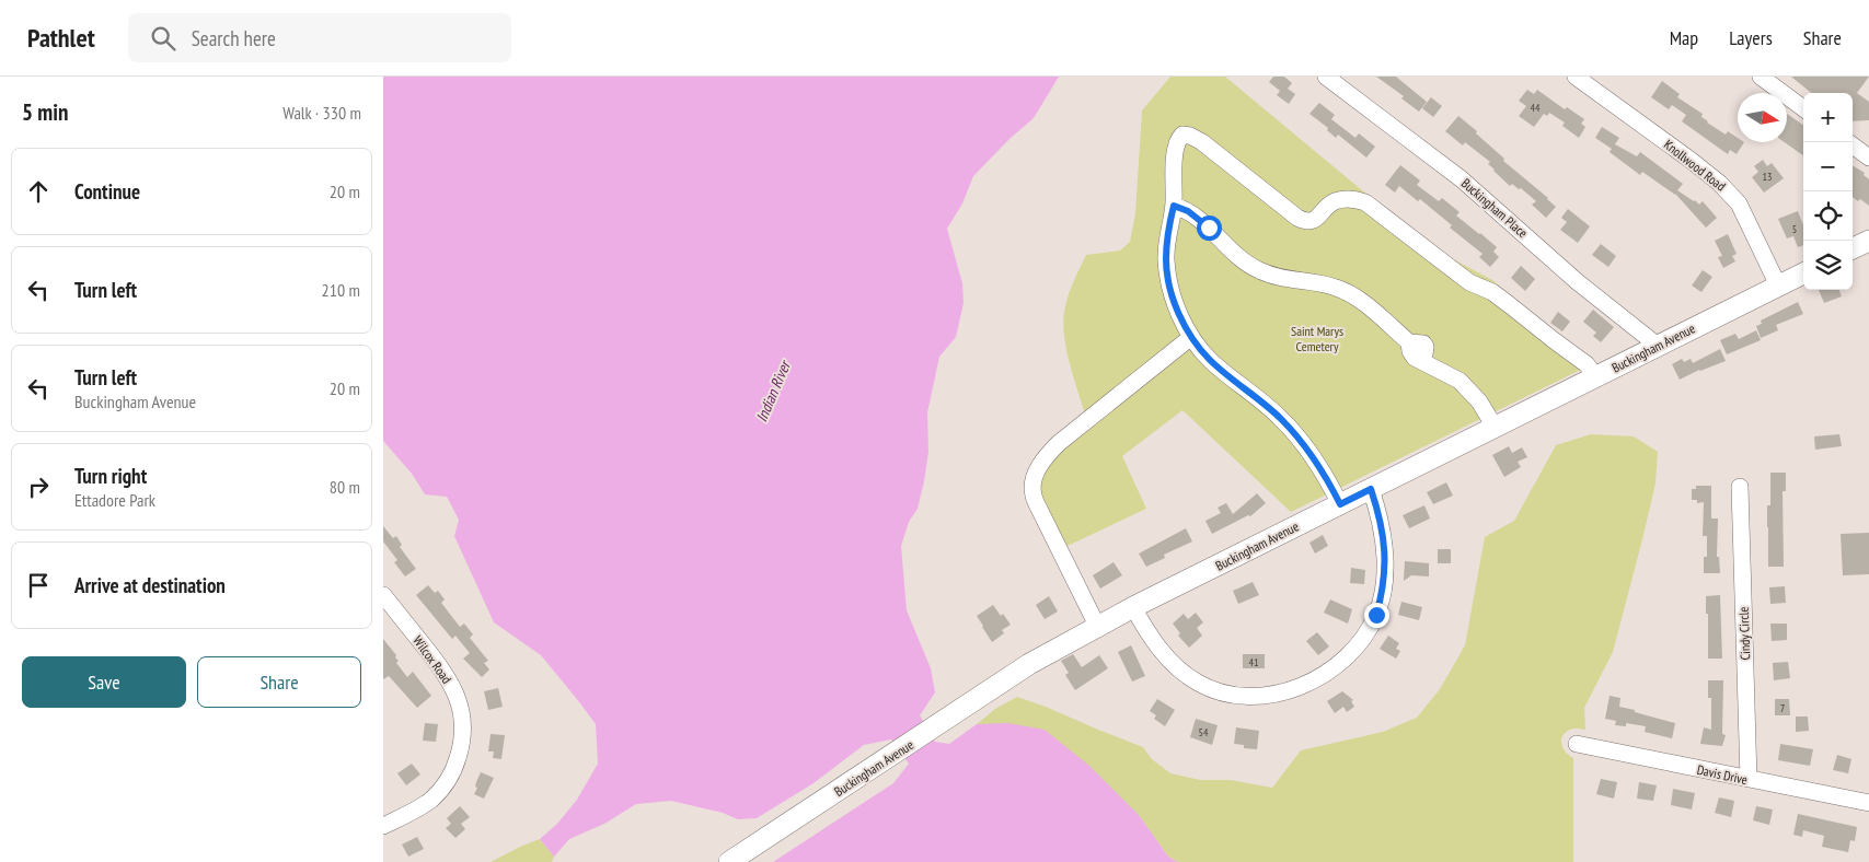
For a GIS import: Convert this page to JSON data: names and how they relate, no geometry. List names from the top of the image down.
{
  "streets": {
    "main road": ["Buckingham Avenue"],
    "street": [
      "Knollwood Road",
      "Buckingham Place",
      "Cindy Circle",
      "Wilcox Road",
      "Davis Drive"
    ]
  },
  "crossings": [
    ["Knollwood Road", "Buckingham Avenue"],
    ["Buckingham Place", "Buckingham Avenue"],
    ["Cindy Circle", "Davis Drive"]
  ],
  "water": ["Indian River"],
  "parks": ["Saint Marys Cemetery"],
  "house_numbers": [
    "44",
    "13",
    "5",
    "41",
    "7",
    "54"
  ],
  "north": "right",
  "page": {
    "header": "Pathlet",
    "search": "Search here",
    "nav": ["Map", "Layers", "Share"],
    "heading": ["5 min", "Walk · 330 m"],
    "map_buttons": ["+", "−"],
    "list": [
      ["Continue", "20 m"],
      ["Turn left", "210 m"],
      ["Turn left", "Buckingham Avenue", "20 m"],
      ["Turn right", "Ettadore Park", "80 m"],
      "Arrive at destination"
    ],
    "buttons": ["Save", "Share"]
  }
}
